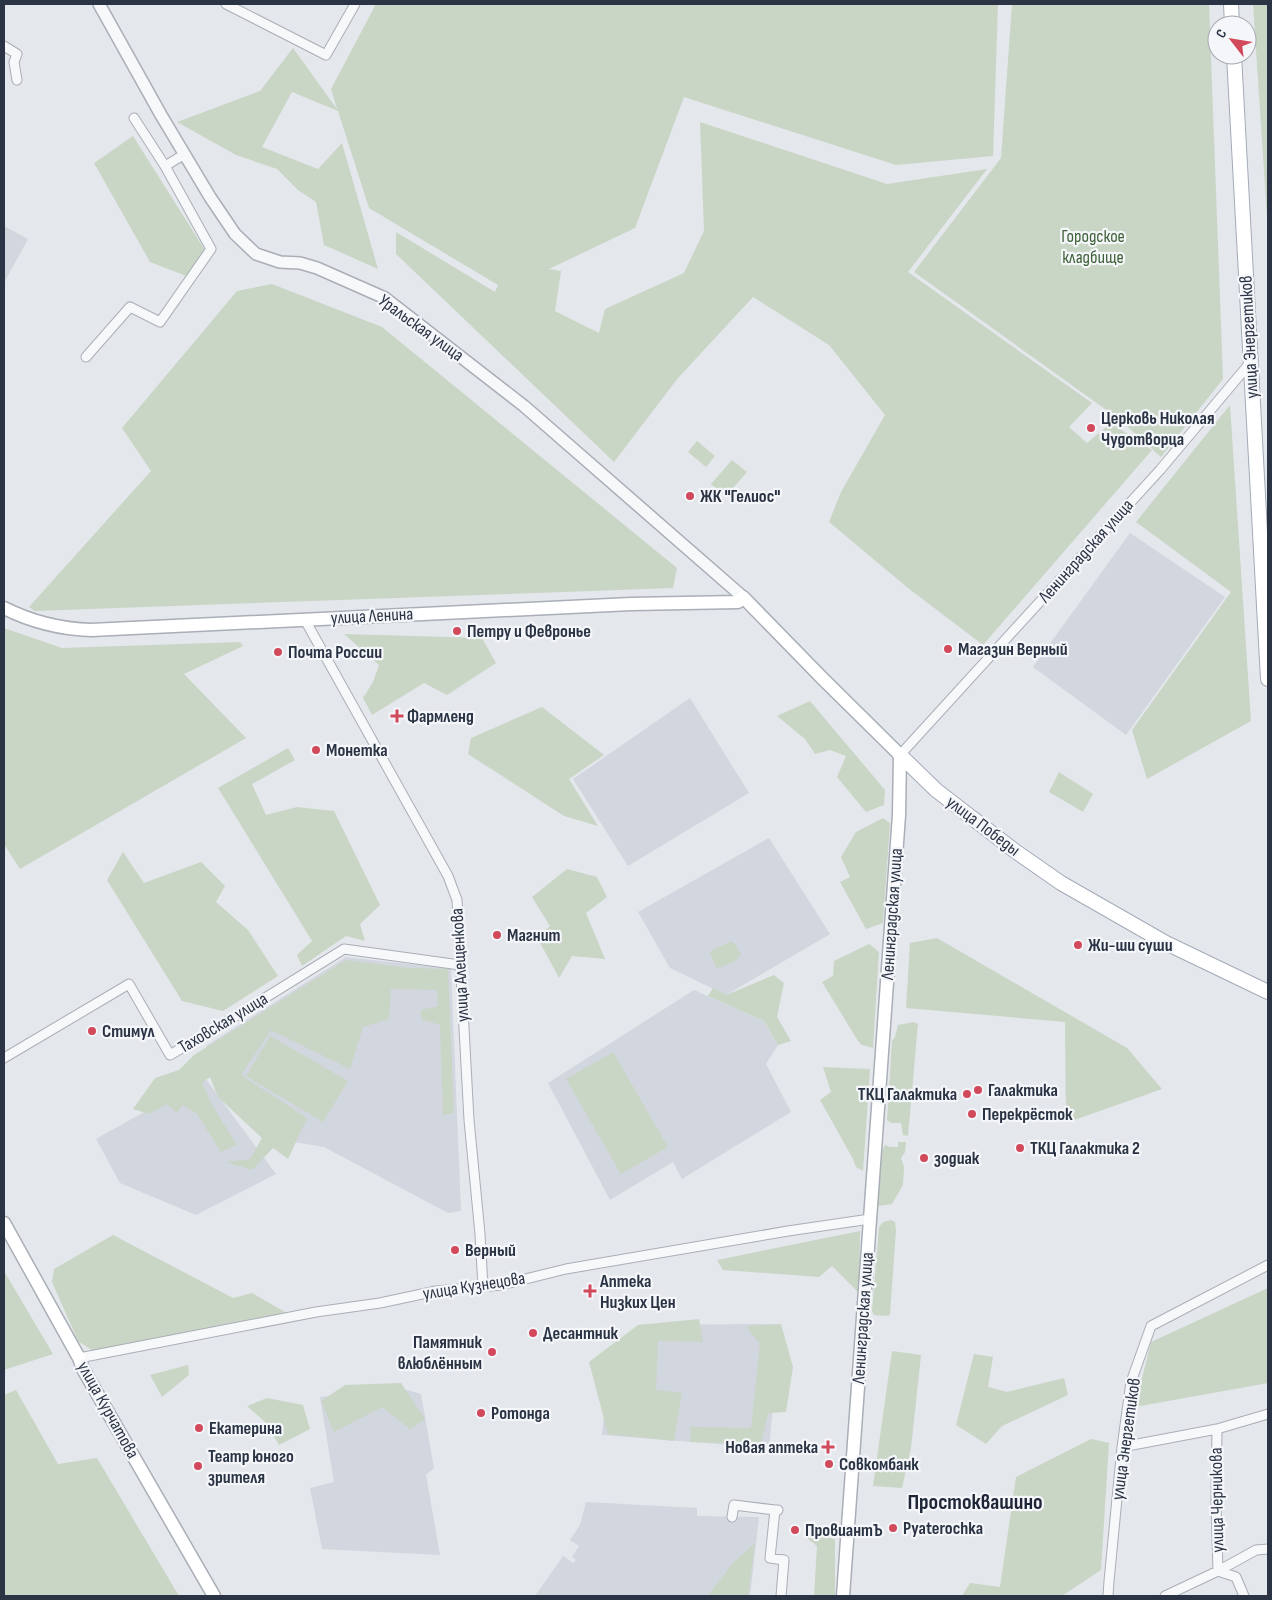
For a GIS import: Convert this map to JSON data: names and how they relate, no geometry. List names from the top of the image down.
{
  "streets": {
    "main road": [
      "улица Энергетиков",
      "Ленинградская улица",
      "улица Ленина",
      "улица Победы",
      "улица Курчатова"
    ],
    "street": [
      "Уральская улица",
      "улица Алещенкова",
      "Таховская улица",
      "улица Кузнецова",
      "улица Черникова"
    ]
  },
  "crossings": [
    ["Уральская улица", "улица Ленина"],
    ["Уральская улица", "улица Победы"],
    ["улица Энергетиков", "Ленинградская улица"],
    ["Ленинградская улица", "улица Победы"],
    ["Ленинградская улица", "улица Кузнецова"],
    ["улица Ленина", "улица Победы"],
    ["улица Ленина", "улица Алещенкова"],
    ["улица Алещенкова", "Таховская улица"],
    ["улица Алещенкова", "улица Кузнецова"],
    ["улица Кузнецова", "улица Курчатова"]
  ],
  "districts": ["Простоквашино"],
  "parks": ["Городское кладбище"],
  "places": {
    "other": [
      "Церковь Николая Чудотворца",
      "ЖК \"Гелиос\"",
      "Петру и Февронье",
      "Магазин Верный",
      "Почта России",
      "Монетка",
      "Магнит",
      "Жи-ши суши",
      "Стимул",
      "Галактика",
      "ТКЦ Галактика",
      "Перекрёсток",
      "ТКЦ Галактика 2",
      "зодиак",
      "Верный",
      "Десантник",
      "Памятник влюблённым",
      "Ротонда",
      "Екатерина",
      "Совкомбанк",
      "Театр юного зрителя",
      "Pyaterochka",
      "ПровиантЪ"
    ],
    "health": ["Фармленд", "Аптека Низких Цен", "Новая аптека"]
  },
  "north": "top left"
}
